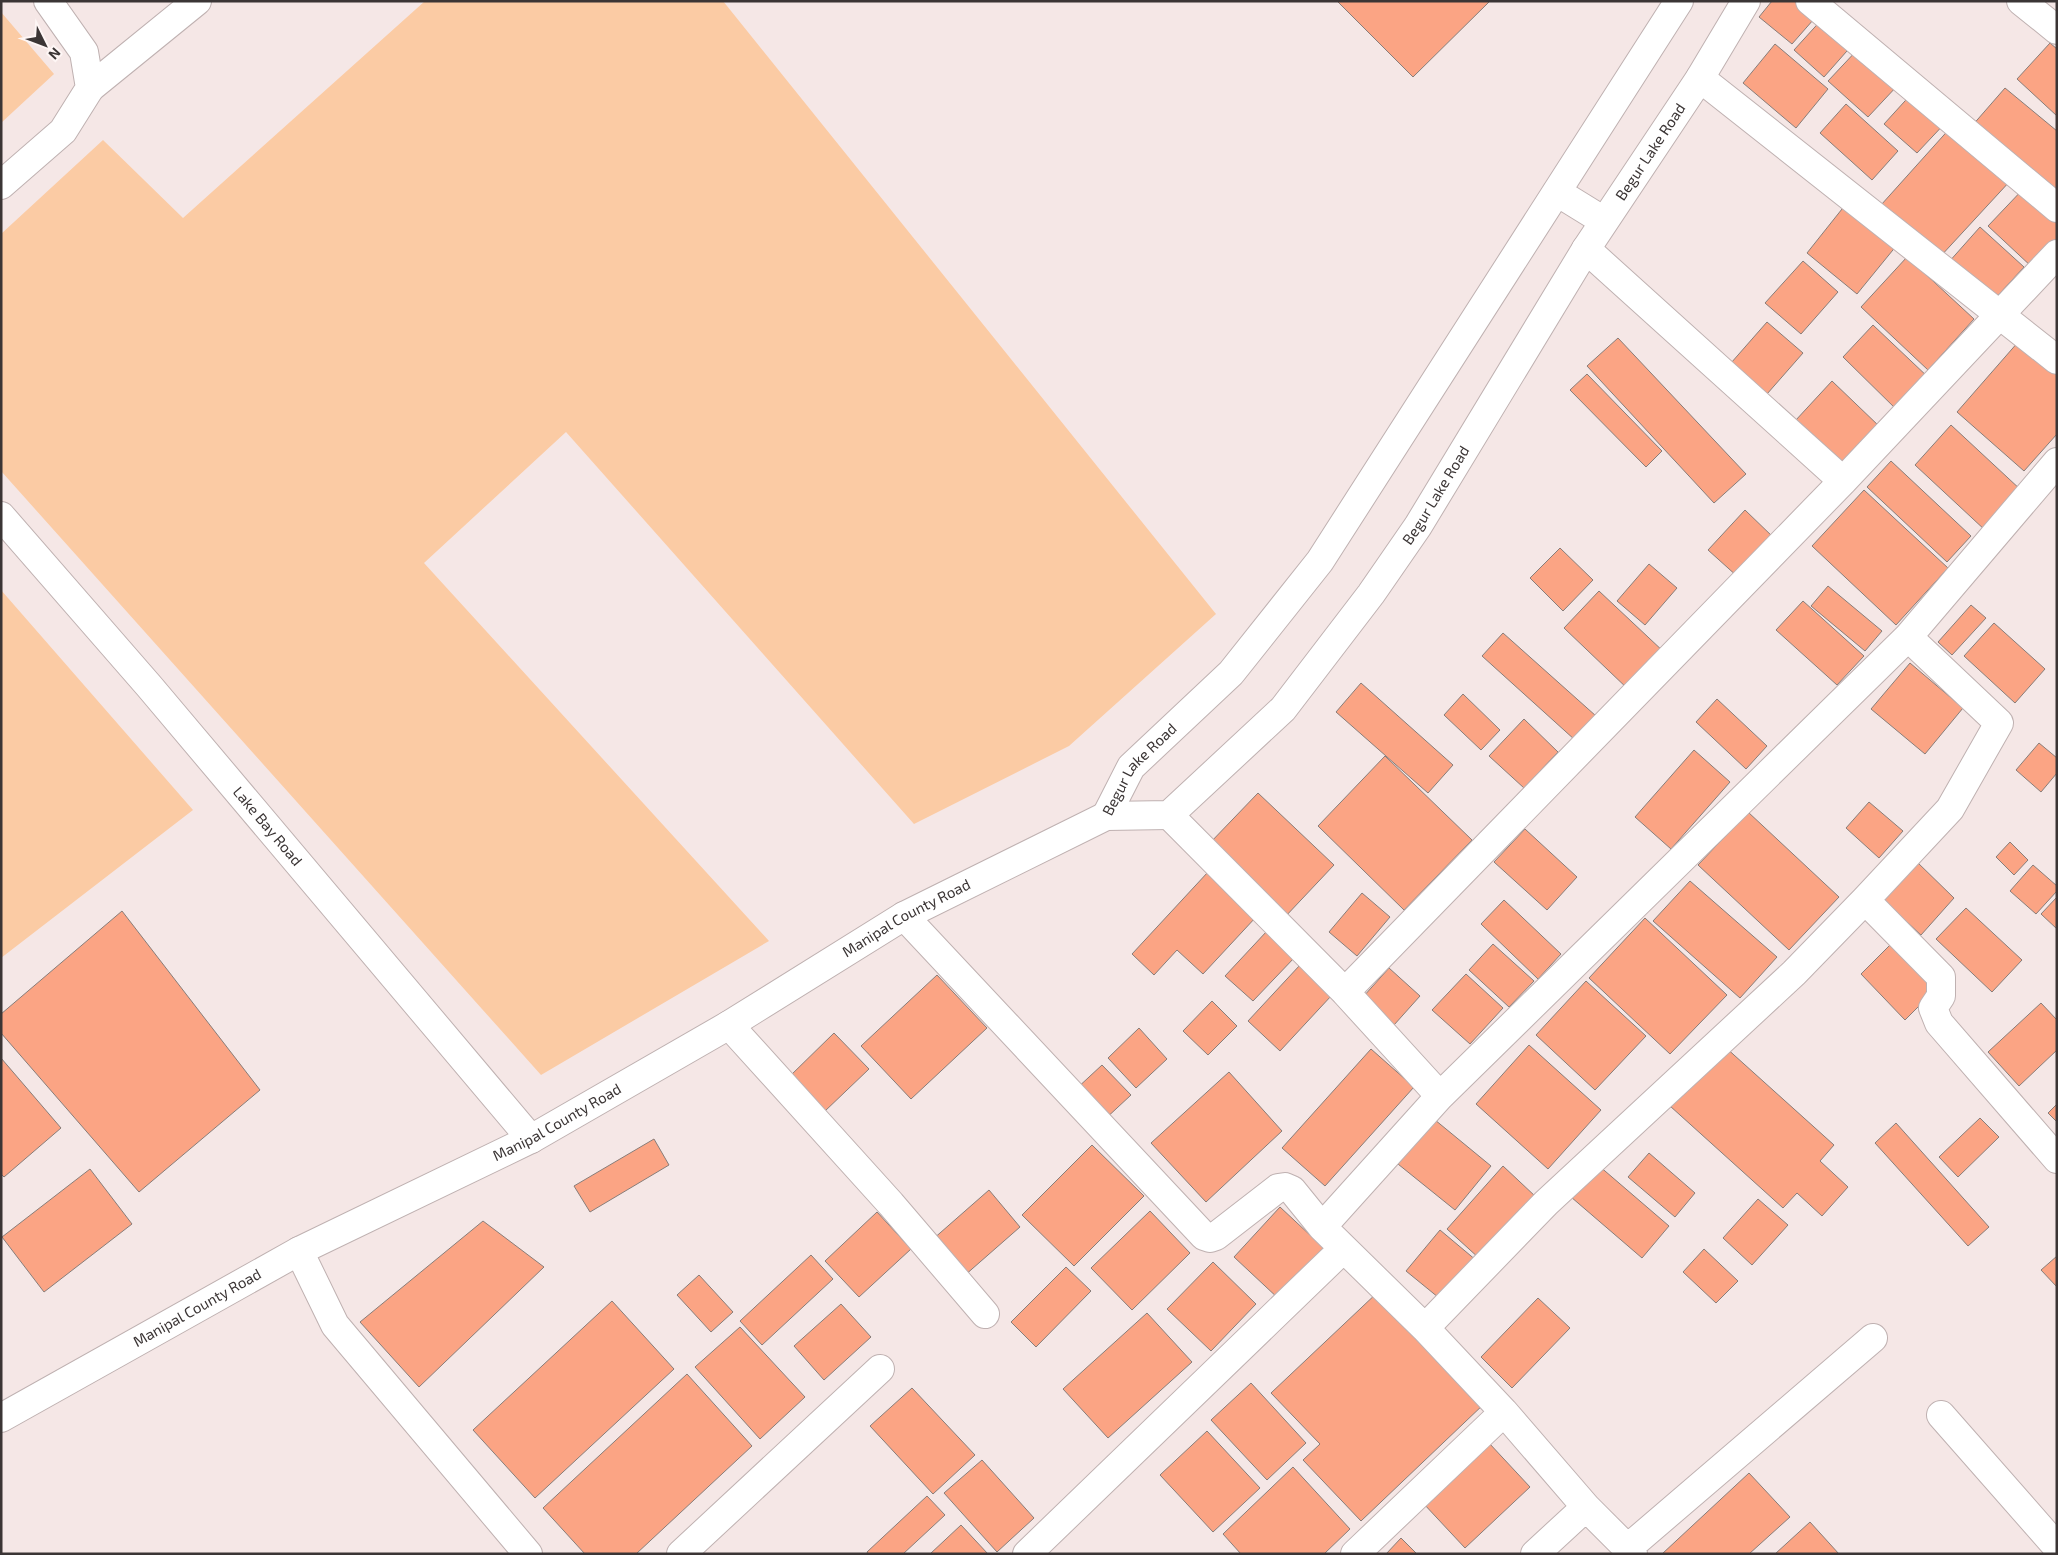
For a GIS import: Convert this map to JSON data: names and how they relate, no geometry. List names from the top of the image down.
{
  "streets": {
    "street": ["Begur Lake Road", "Lake Bay Road", "Manipal County Road"]
  },
  "crossings": [
    ["Begur Lake Road", "Manipal County Road"],
    ["Lake Bay Road", "Manipal County Road"]
  ],
  "north": "bottom right"
}
